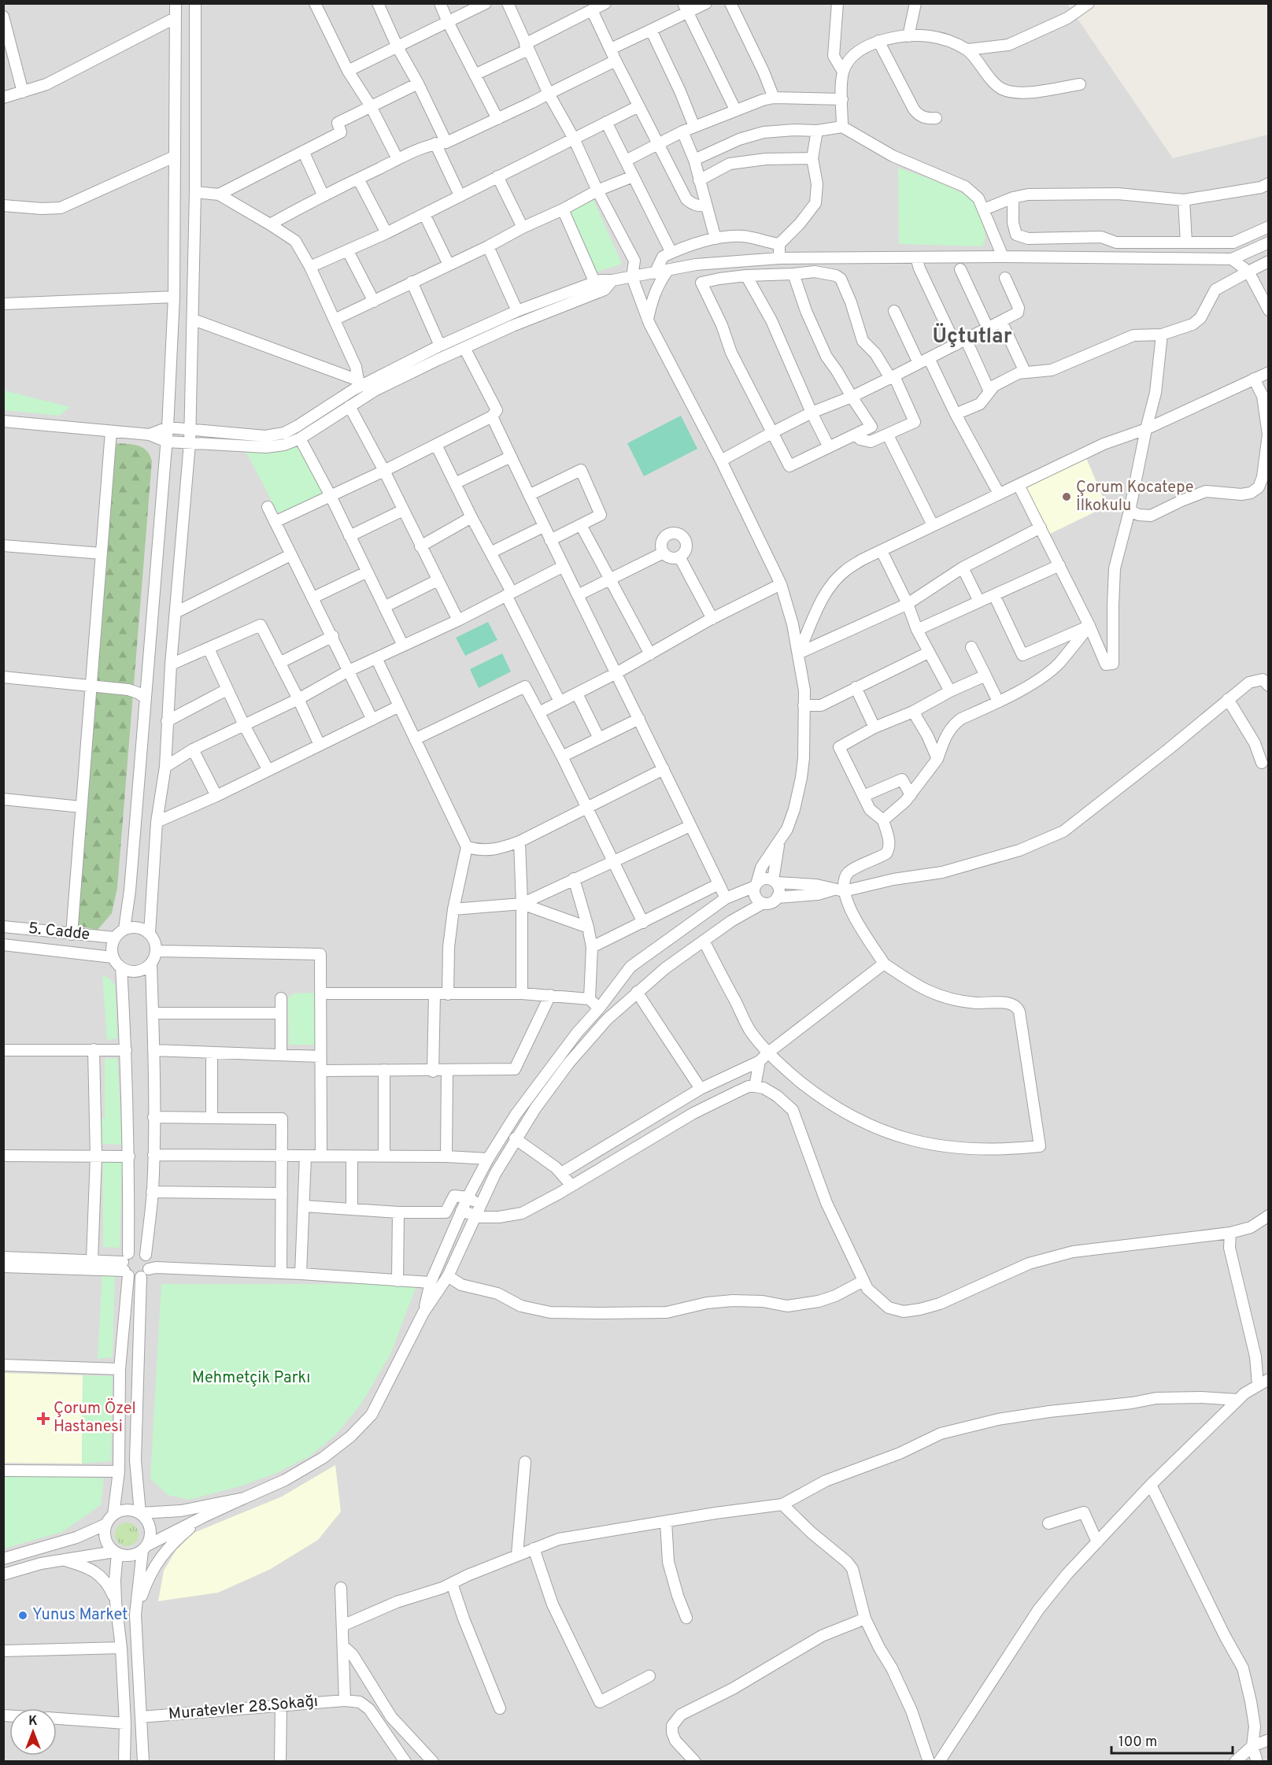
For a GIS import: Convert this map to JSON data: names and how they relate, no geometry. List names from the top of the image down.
{
  "streets": {
    "street": ["5. Cadde", "Muratevler 28.Sokağı"]
  },
  "districts": ["Üçtutlar"],
  "parks": ["Mehmetçik Parkı"],
  "places": {
    "other": ["Çorum Kocatepe İlkokulu", "Yunus Market"],
    "health": ["Çorum Özel Hastanesi"]
  },
  "scale_bar": "100 m",
  "north": "top"
}
